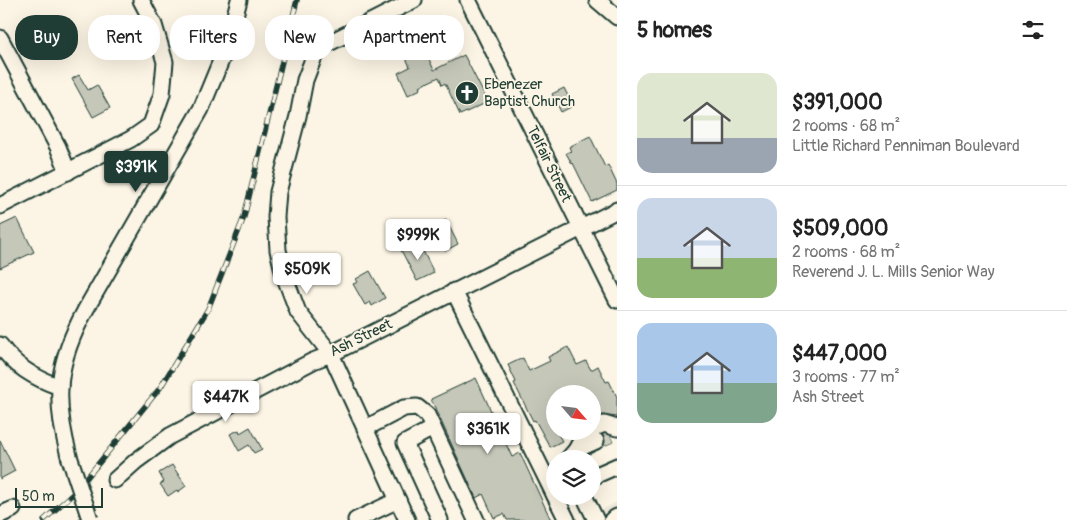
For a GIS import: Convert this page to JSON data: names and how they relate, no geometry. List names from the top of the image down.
{
  "streets": {
    "street": ["Telfair Street", "Ash Street"]
  },
  "crossings": [
    ["Telfair Street", "Ash Street"]
  ],
  "places": {
    "church": ["Ebenezer Baptist Church"]
  },
  "scale_bar": "50 m",
  "north": "bottom right",
  "page": {
    "heading": "5 homes",
    "chip": [
      "Buy",
      "Rent",
      "Filters",
      "New",
      "Apartment"
    ],
    "list": [
      {
        "name": "$391,000",
        "note": "2 rooms · 68 m² · Little Richard Penniman Boulevard"
      },
      {
        "name": "$509,000",
        "note": "2 rooms · 68 m² · Reverend J. L. Mills Senior Way"
      },
      {
        "name": "$447,000",
        "note": "3 rooms · 77 m² · Ash Street"
      }
    ],
    "price": [
      "$391K",
      "$999K",
      "$509K",
      "$447K",
      "$361K"
    ],
    "scale": "50 m"
  }
}
